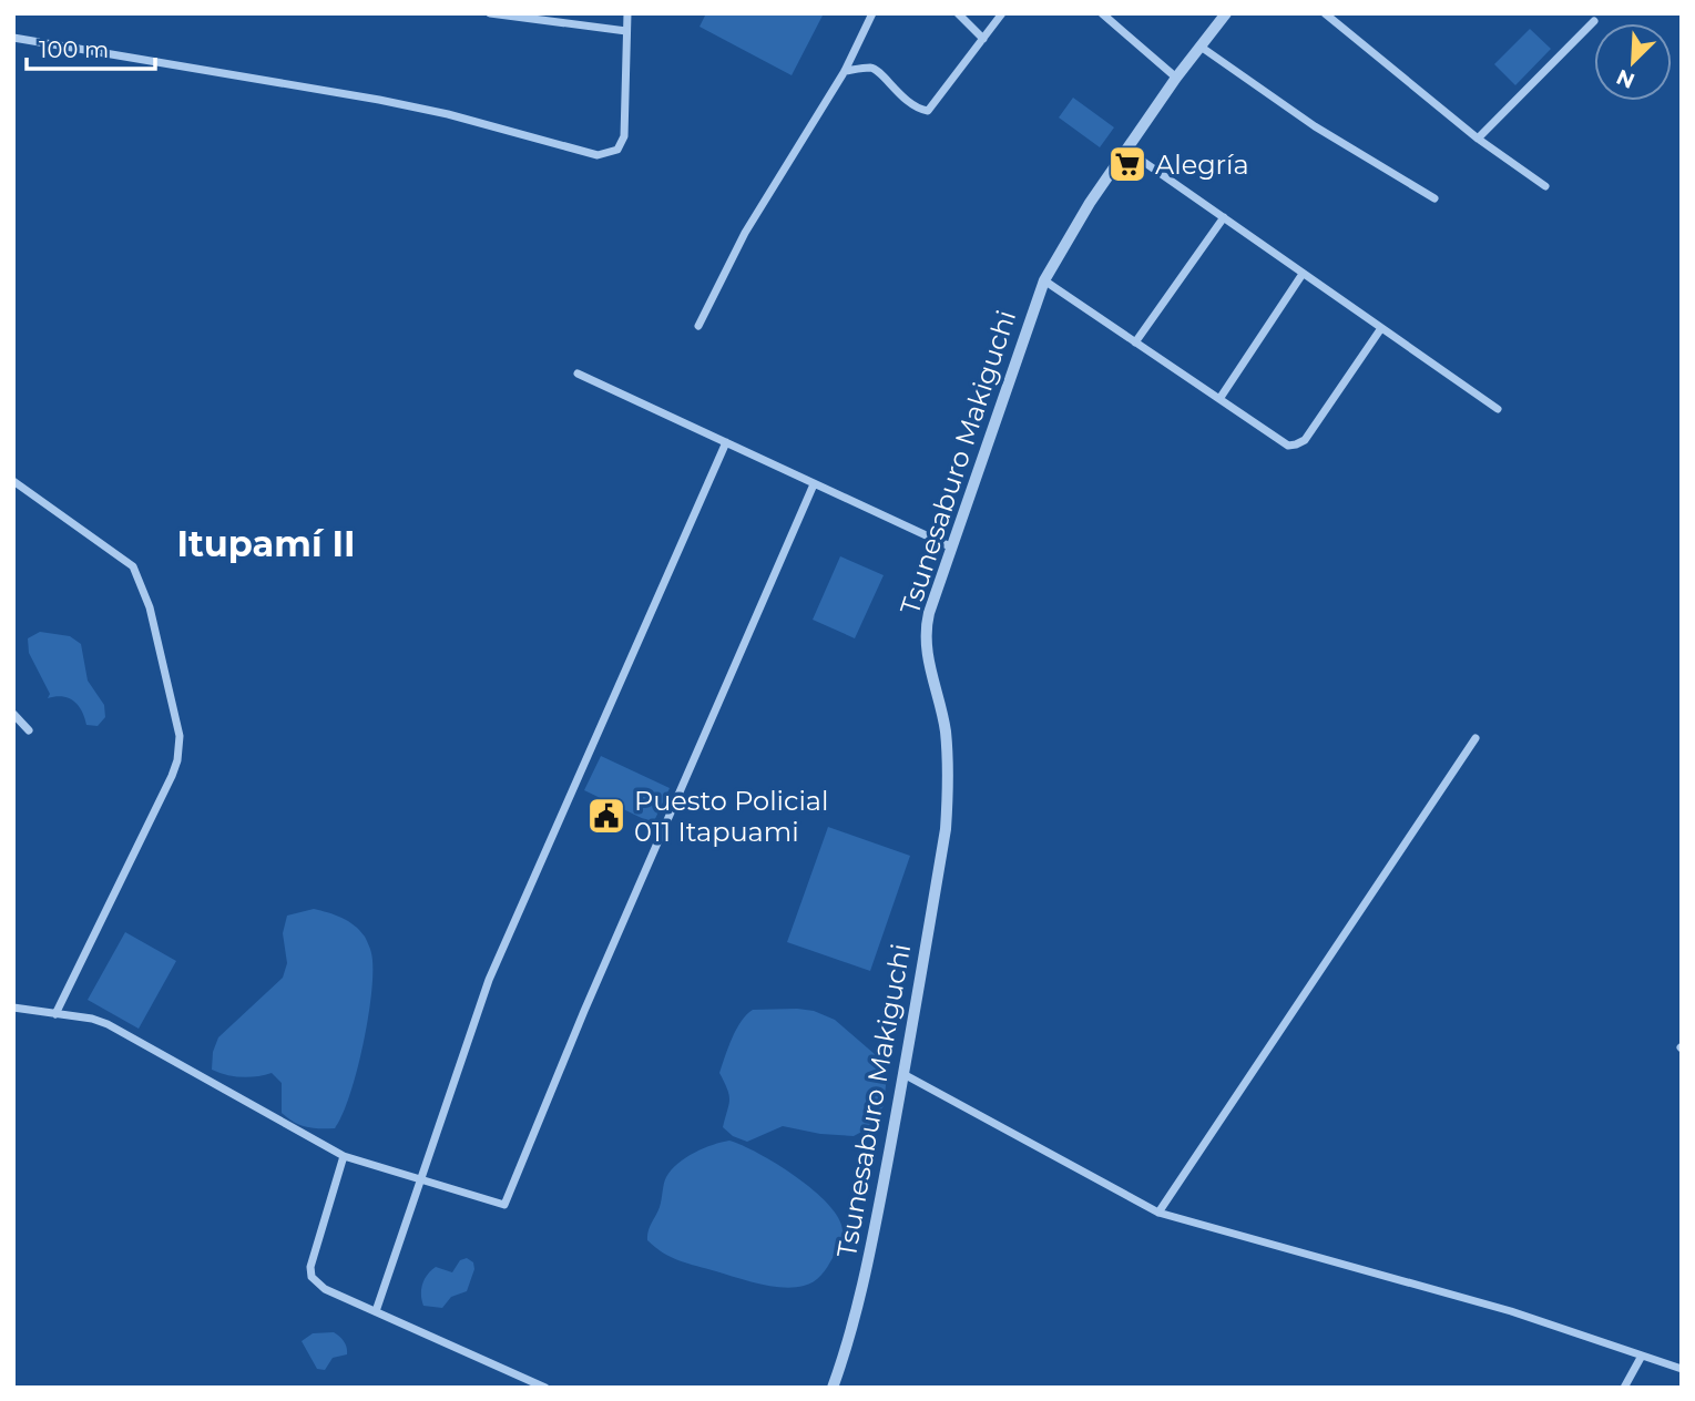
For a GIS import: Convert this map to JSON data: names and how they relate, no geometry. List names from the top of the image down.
{
  "streets": {
    "street": ["Tsunesaburo Makiguchi"]
  },
  "districts": ["Itupamí II"],
  "places": {
    "supermarket": ["Alegría"],
    "public building": ["Puesto Policial 011 Itapuami"]
  },
  "scale_bar": "100 m",
  "north": "bottom left"
}
